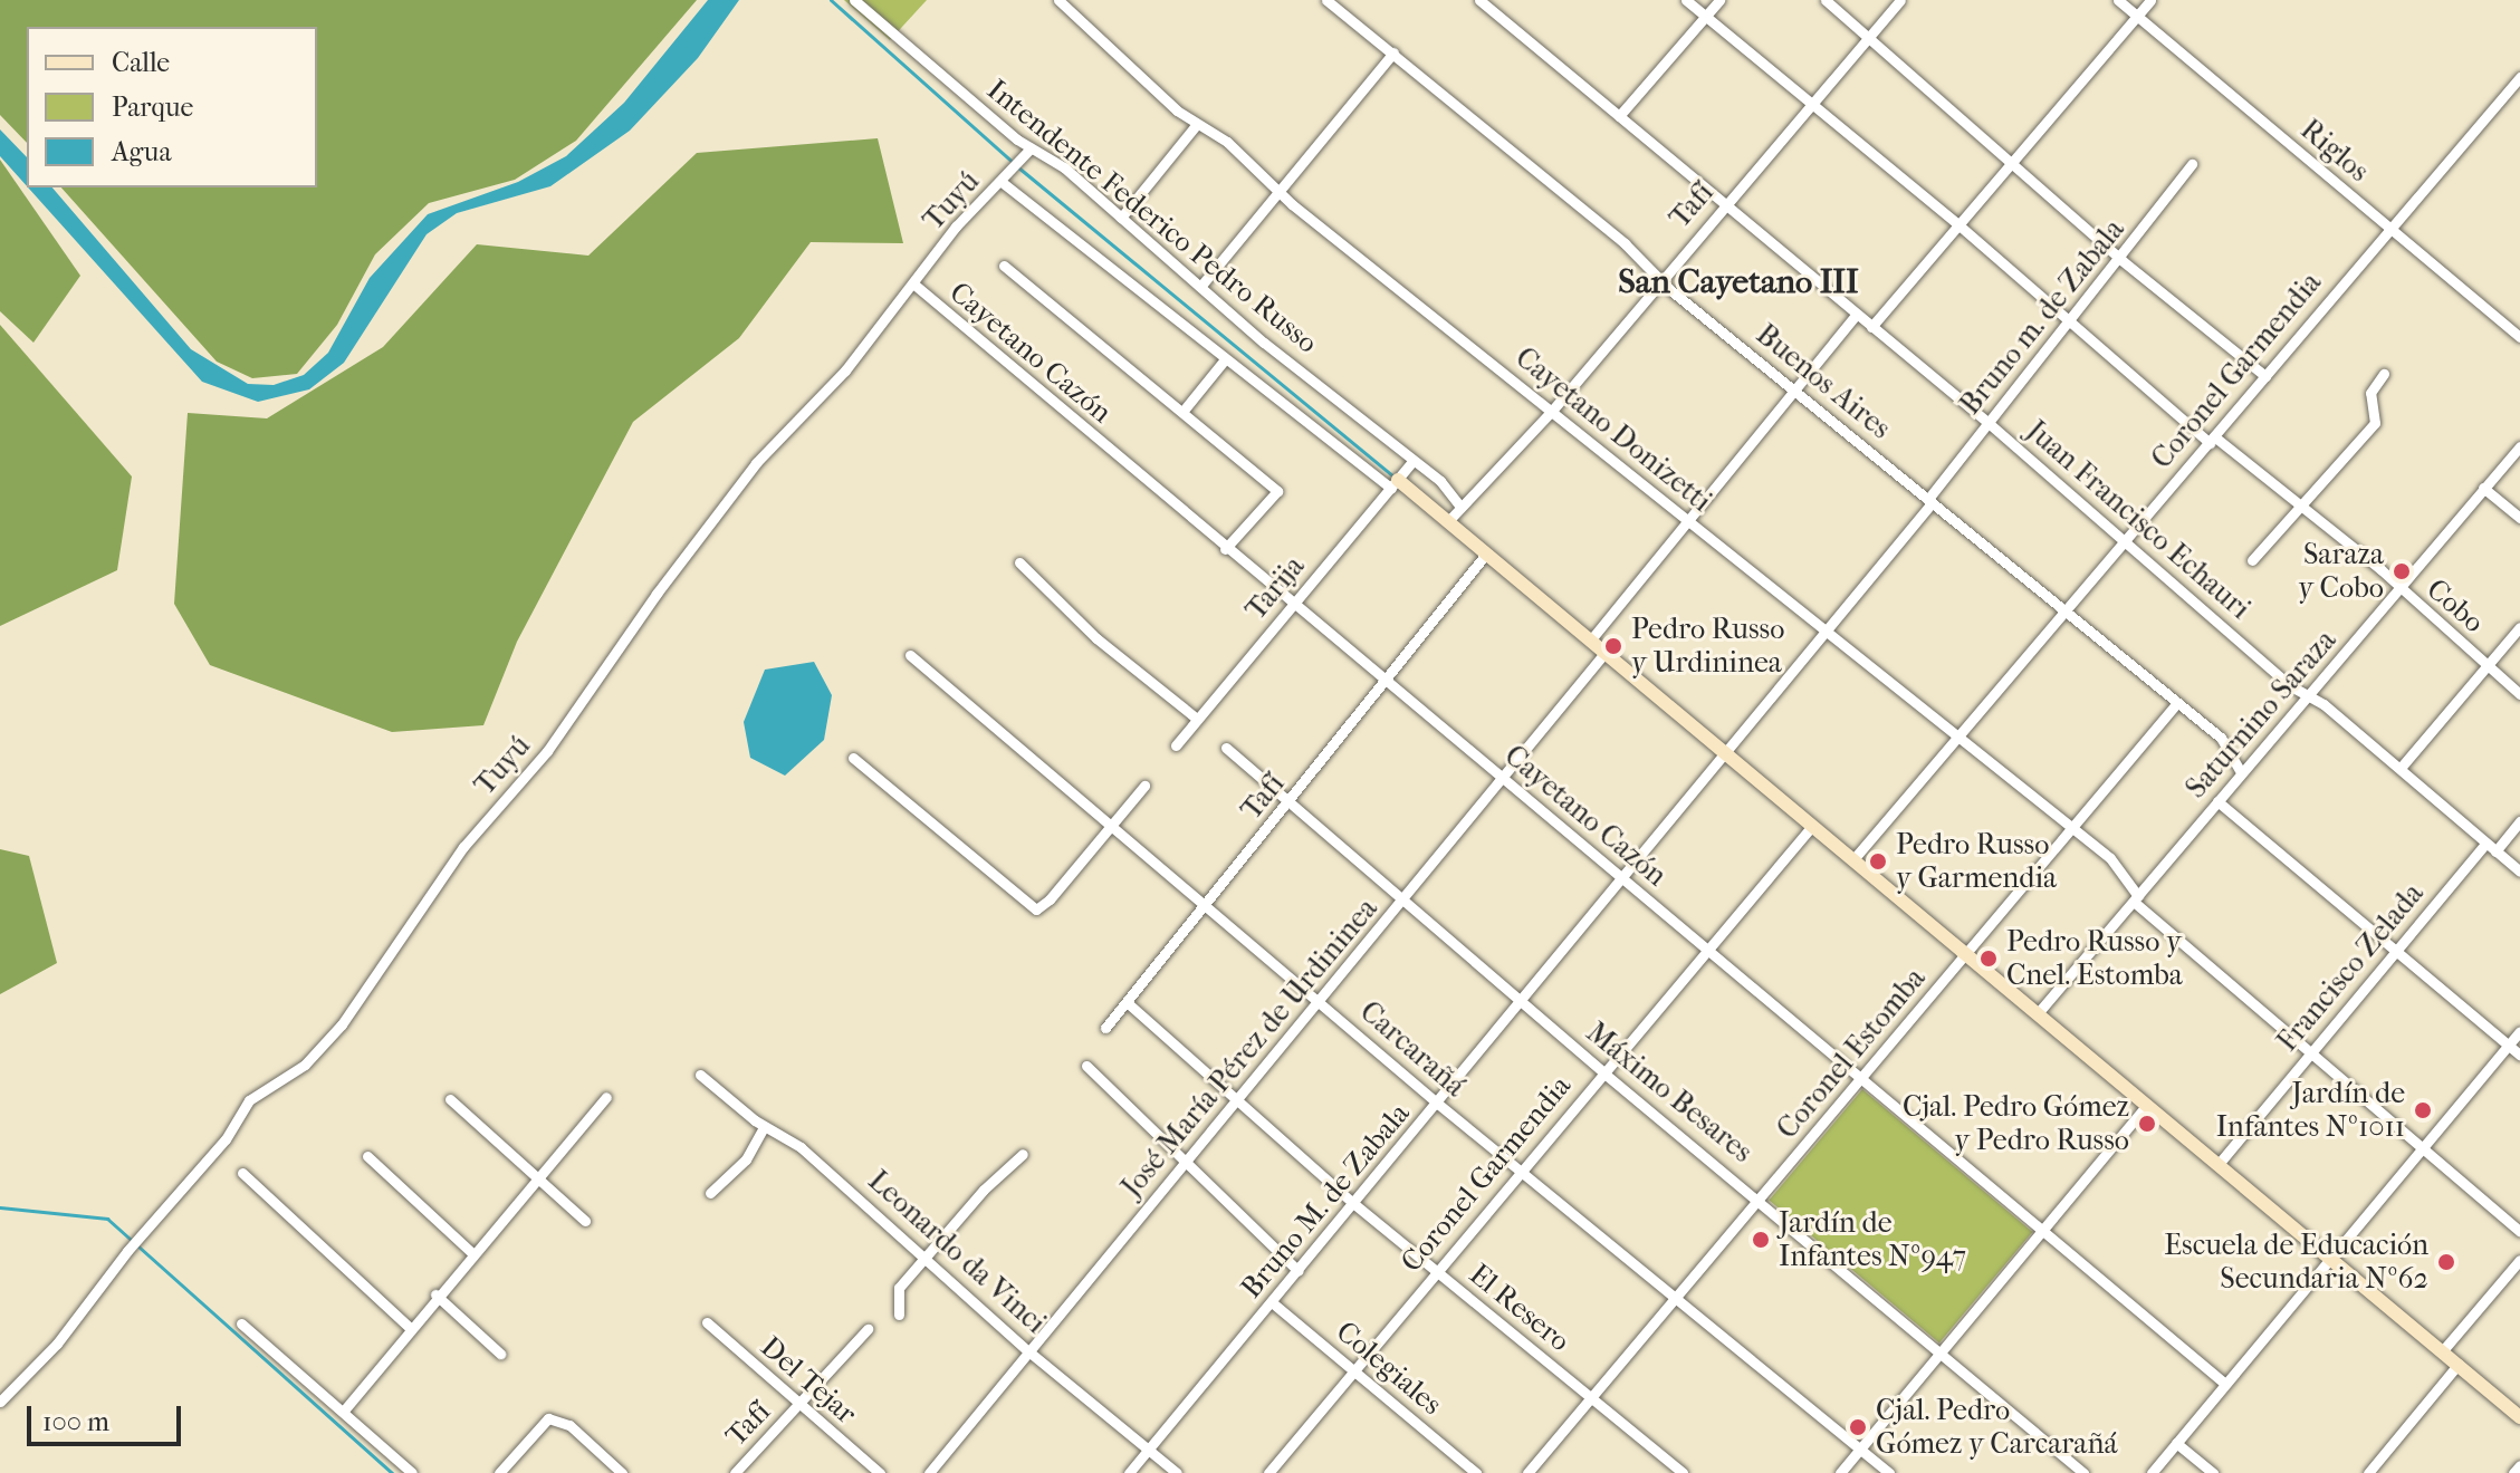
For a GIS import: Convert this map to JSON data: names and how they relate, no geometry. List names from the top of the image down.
{
  "streets": {
    "street": [
      "Riglos",
      "Tuyú",
      "Tafí",
      "Intendente Federico Pedro Russo",
      "Bruno m. de Zabala",
      "Cayetano Cazón",
      "Coronel Garmendia",
      "Buenos Aires",
      "Cayetano Donizetti",
      "Juan Francisco Echauri",
      "Tarija",
      "Cobo",
      "Saturnino Saraza",
      "Francisco Zelada",
      "José María Pérez de Urdininea",
      "Carcarañá",
      "Coronel Estomba",
      "Máximo Besares",
      "Bruno M. de Zabala",
      "Leonardo da Vinci",
      "El Resero",
      "Colegiales",
      "Del Tejar"
    ]
  },
  "crossings": [
    ["Riglos", "Coronel Garmendia"],
    ["Tuyú", "Intendente Federico Pedro Russo"],
    ["Tuyú", "Cayetano Cazón"],
    ["Tafí", "Intendente Federico Pedro Russo"],
    ["Tafí", "Cayetano Cazón"],
    ["Tafí", "Buenos Aires"],
    ["Tafí", "Cayetano Donizetti"],
    ["Tafí", "Juan Francisco Echauri"],
    ["Tafí", "Cobo"],
    ["Tafí", "Carcarañá"],
    ["Tafí", "Máximo Besares"],
    ["Tafí", "El Resero"],
    ["Tafí", "Del Tejar"],
    ["Intendente Federico Pedro Russo", "Tarija"],
    ["Bruno m. de Zabala", "Buenos Aires"],
    ["Bruno m. de Zabala", "Juan Francisco Echauri"],
    ["Bruno m. de Zabala", "Cobo"],
    ["Bruno m. de Zabala", "Bruno M. de Zabala"],
    ["Cayetano Cazón", "Coronel Garmendia"],
    ["Cayetano Cazón", "Tarija"],
    ["Cayetano Cazón", "José María Pérez de Urdininea"],
    ["Cayetano Cazón", "Coronel Estomba"],
    ["Cayetano Cazón", "Bruno M. de Zabala"],
    ["Coronel Garmendia", "Buenos Aires"],
    ["Coronel Garmendia", "Cayetano Donizetti"],
    ["Coronel Garmendia", "Juan Francisco Echauri"],
    ["Coronel Garmendia", "Cobo"],
    ["Coronel Garmendia", "Carcarañá"],
    ["Coronel Garmendia", "Máximo Besares"],
    ["Coronel Garmendia", "El Resero"],
    ["Coronel Garmendia", "Colegiales"],
    ["Buenos Aires", "Saturnino Saraza"],
    ["Buenos Aires", "Coronel Estomba"],
    ["Buenos Aires", "Bruno M. de Zabala"],
    ["Cayetano Donizetti", "Saturnino Saraza"],
    ["Cayetano Donizetti", "Francisco Zelada"],
    ["Cayetano Donizetti", "Coronel Estomba"],
    ["Cayetano Donizetti", "Bruno M. de Zabala"],
    ["Juan Francisco Echauri", "Saturnino Saraza"],
    ["Juan Francisco Echauri", "Francisco Zelada"],
    ["Cobo", "Saturnino Saraza"],
    ["José María Pérez de Urdininea", "Carcarañá"],
    ["José María Pérez de Urdininea", "Máximo Besares"],
    ["José María Pérez de Urdininea", "Leonardo da Vinci"],
    ["José María Pérez de Urdininea", "El Resero"],
    ["Carcarañá", "Coronel Estomba"],
    ["Carcarañá", "Bruno M. de Zabala"],
    ["Coronel Estomba", "Máximo Besares"],
    ["Coronel Estomba", "El Resero"],
    ["Máximo Besares", "Bruno M. de Zabala"],
    ["Bruno M. de Zabala", "Leonardo da Vinci"],
    ["Bruno M. de Zabala", "El Resero"],
    ["Bruno M. de Zabala", "Colegiales"]
  ],
  "districts": ["San Cayetano III"],
  "places": [
    "Saraza y Cobo",
    "Pedro Russo y Urdininea",
    "Pedro Russo y Garmendia",
    "Pedro Russo y Cnel. Estomba",
    "Jardín de Infantes Nº1011",
    "Cjal. Pedro Gómez y Pedro Russo",
    "Jardín de Infantes Nº947",
    "Escuela de Educación Secundaria Nº62",
    "Cjal. Pedro Gómez y Carcarañá"
  ],
  "legend": ["Calle", "Parque", "Agua"],
  "scale_bar": "100 m"
}
